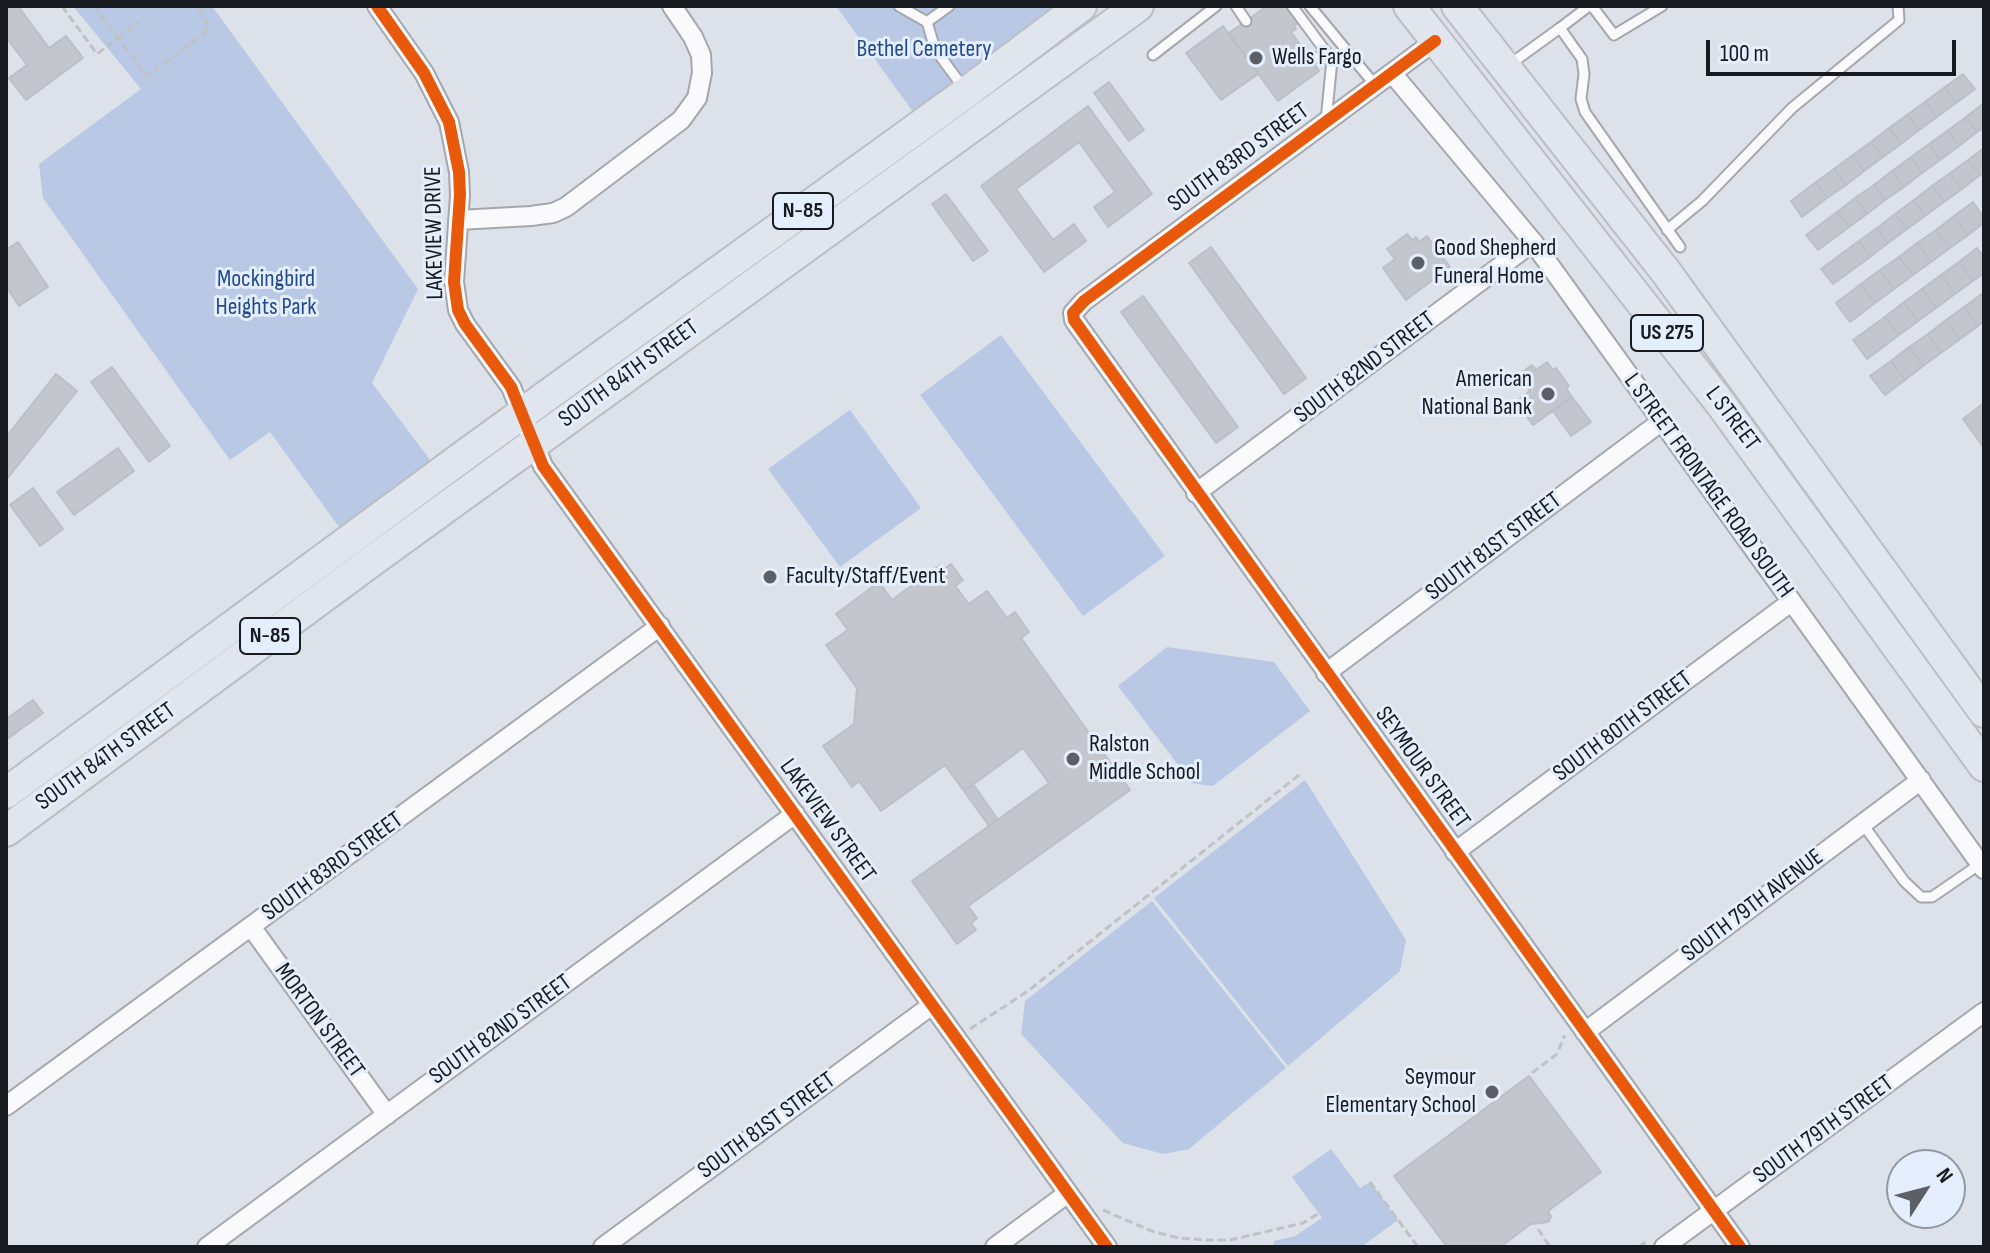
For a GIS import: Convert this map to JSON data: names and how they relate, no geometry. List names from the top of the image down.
{
  "streets": {
    "main road": [
      "N-85",
      "US 275",
      "SOUTH 84TH STREET",
      "L STREET"
    ],
    "street": [
      "SOUTH 83RD STREET",
      "LAKEVIEW DRIVE",
      "SOUTH 82ND STREET",
      "L STREET FRONTAGE ROAD SOUTH",
      "SOUTH 81ST STREET",
      "SOUTH 80TH STREET",
      "SEYMOUR STREET",
      "LAKEVIEW STREET",
      "SOUTH 79TH AVENUE",
      "MORTON STREET",
      "SOUTH 79TH STREET"
    ]
  },
  "crossings": [
    ["SOUTH 83RD STREET", "L STREET"],
    ["SOUTH 83RD STREET", "L STREET FRONTAGE ROAD SOUTH"],
    ["SOUTH 83RD STREET", "SEYMOUR STREET"],
    ["SOUTH 83RD STREET", "LAKEVIEW STREET"],
    ["SOUTH 83RD STREET", "MORTON STREET"],
    ["LAKEVIEW DRIVE", "SOUTH 84TH STREET"],
    ["LAKEVIEW DRIVE", "LAKEVIEW STREET"],
    ["SOUTH 82ND STREET", "L STREET FRONTAGE ROAD SOUTH"],
    ["SOUTH 82ND STREET", "SEYMOUR STREET"],
    ["SOUTH 82ND STREET", "LAKEVIEW STREET"],
    ["SOUTH 82ND STREET", "MORTON STREET"],
    ["SOUTH 84TH STREET", "LAKEVIEW STREET"],
    ["L STREET FRONTAGE ROAD SOUTH", "SOUTH 81ST STREET"],
    ["L STREET FRONTAGE ROAD SOUTH", "SOUTH 80TH STREET"],
    ["L STREET FRONTAGE ROAD SOUTH", "SOUTH 79TH AVENUE"],
    ["SOUTH 81ST STREET", "SEYMOUR STREET"],
    ["SOUTH 81ST STREET", "LAKEVIEW STREET"],
    ["SOUTH 80TH STREET", "SEYMOUR STREET"],
    ["SEYMOUR STREET", "SOUTH 79TH AVENUE"],
    ["SEYMOUR STREET", "SOUTH 79TH STREET"]
  ],
  "parks": ["Bethel Cemetery", "Mockingbird Heights Park"],
  "places": [
    "Wells Fargo",
    "Good Shepherd Funeral Home",
    "American National Bank",
    "Faculty/Staff/Event",
    "Ralston Middle School",
    "Seymour Elementary School"
  ],
  "scale_bar": "100 m",
  "north": "top right"
}
